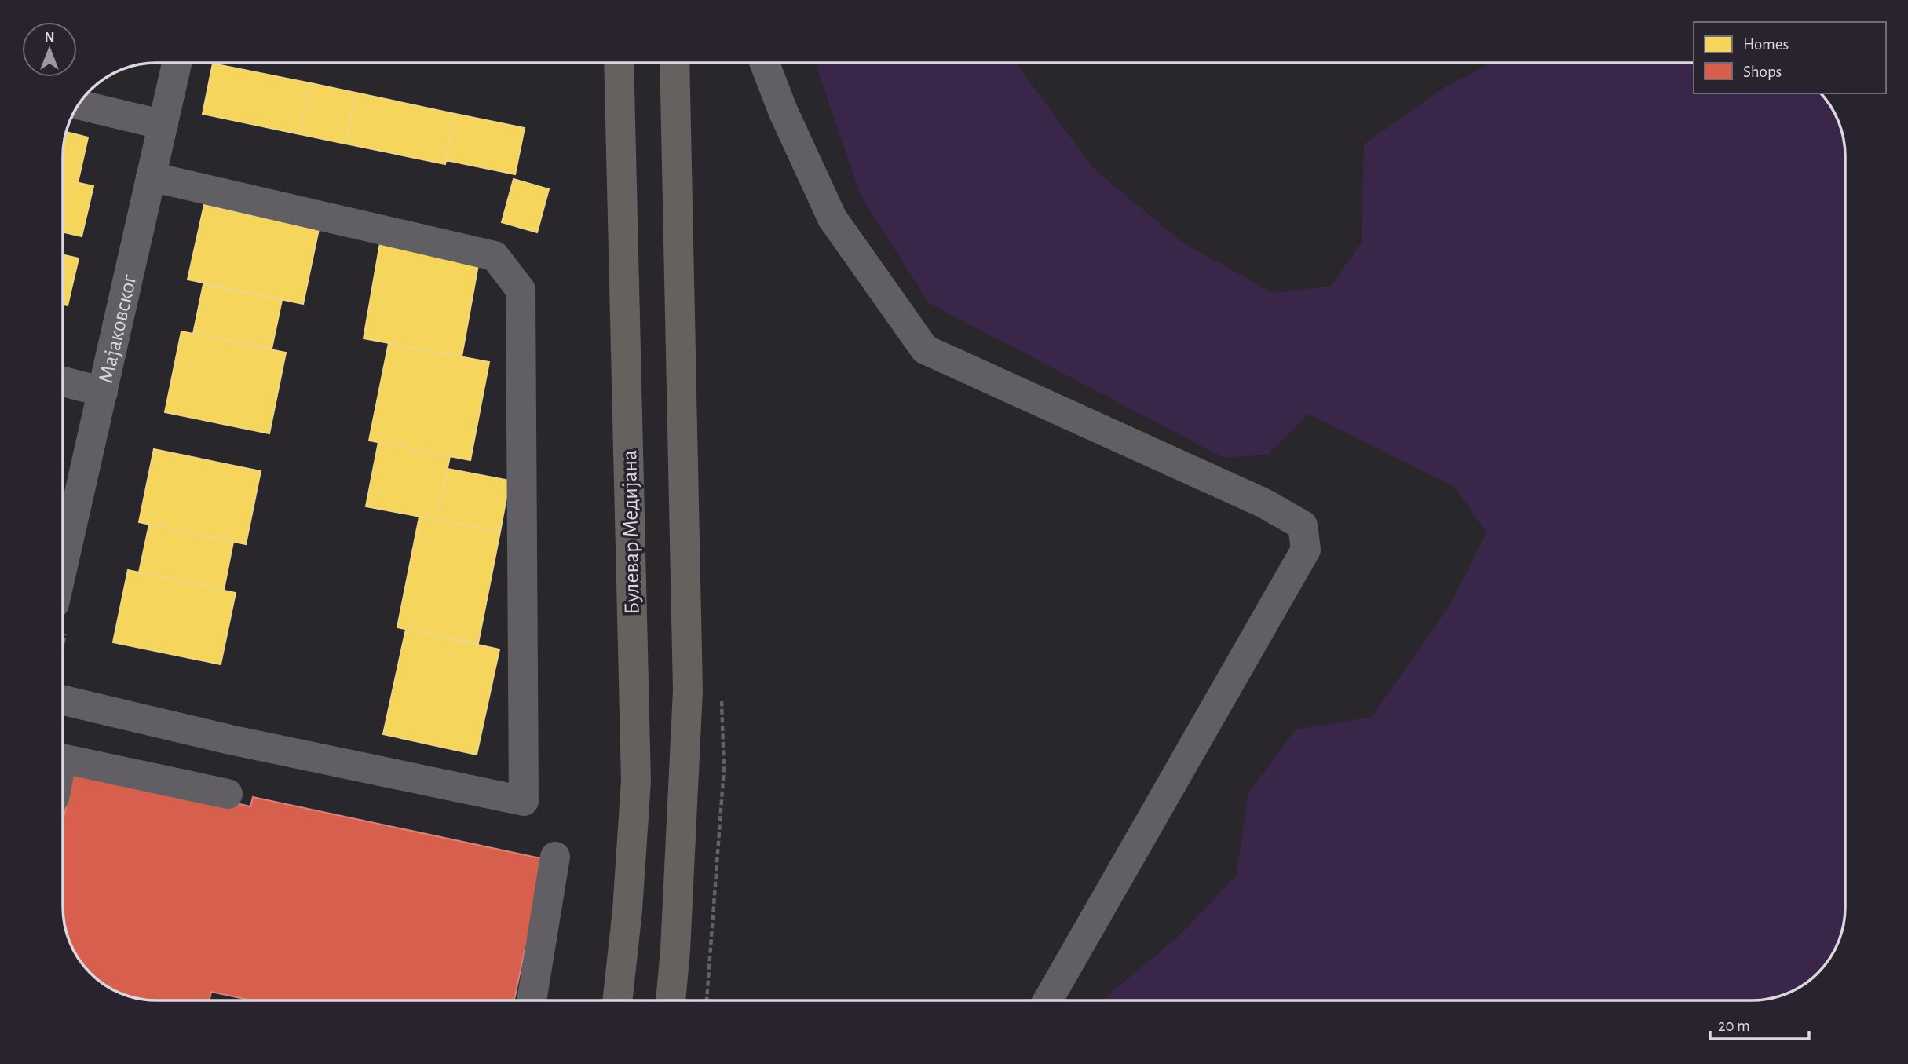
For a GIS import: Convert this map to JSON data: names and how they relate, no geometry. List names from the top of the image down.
{
  "streets": {
    "main road": ["Булевар Медијана"],
    "street": ["Мајаковског"]
  },
  "legend": ["Homes", "Shops"],
  "scale_bar": "20 m",
  "north": "top"
}
